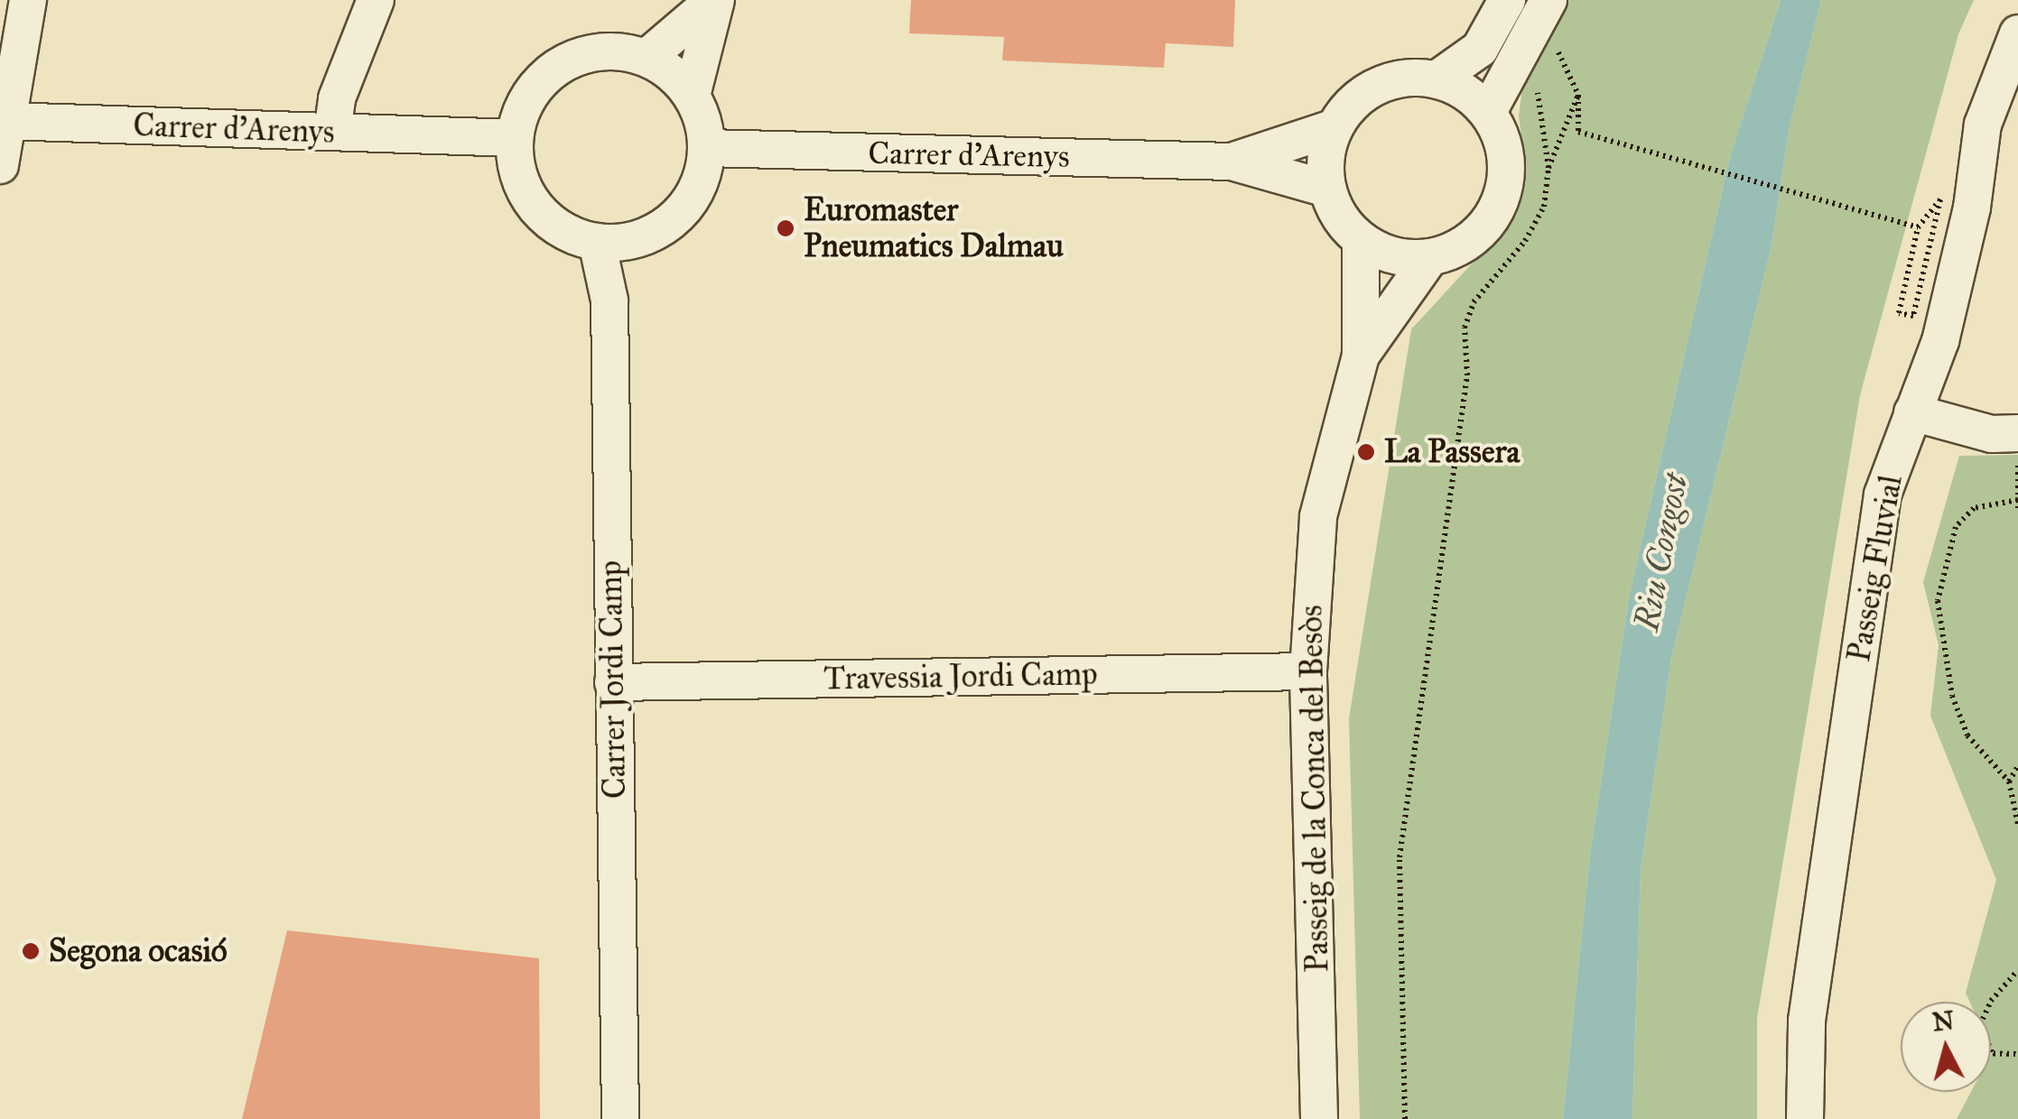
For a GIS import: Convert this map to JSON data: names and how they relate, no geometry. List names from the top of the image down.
{
  "streets": {
    "street": [
      "Carrer d'Arenys",
      "Passeig Fluvial",
      "Travessia Jordi Camp",
      "Carrer Jordi Camp",
      "Passeig de la Conca del Besòs"
    ]
  },
  "crossings": [
    ["Carrer d'Arenys", "Carrer Jordi Camp"],
    ["Carrer d'Arenys", "Passeig de la Conca del Besòs"],
    ["Travessia Jordi Camp", "Carrer Jordi Camp"],
    ["Travessia Jordi Camp", "Passeig de la Conca del Besòs"]
  ],
  "water": ["Riu Congost"],
  "places": ["Euromaster Pneumatics Dalmau", "La Passera", "Segona ocasió"],
  "north": "top"
}
